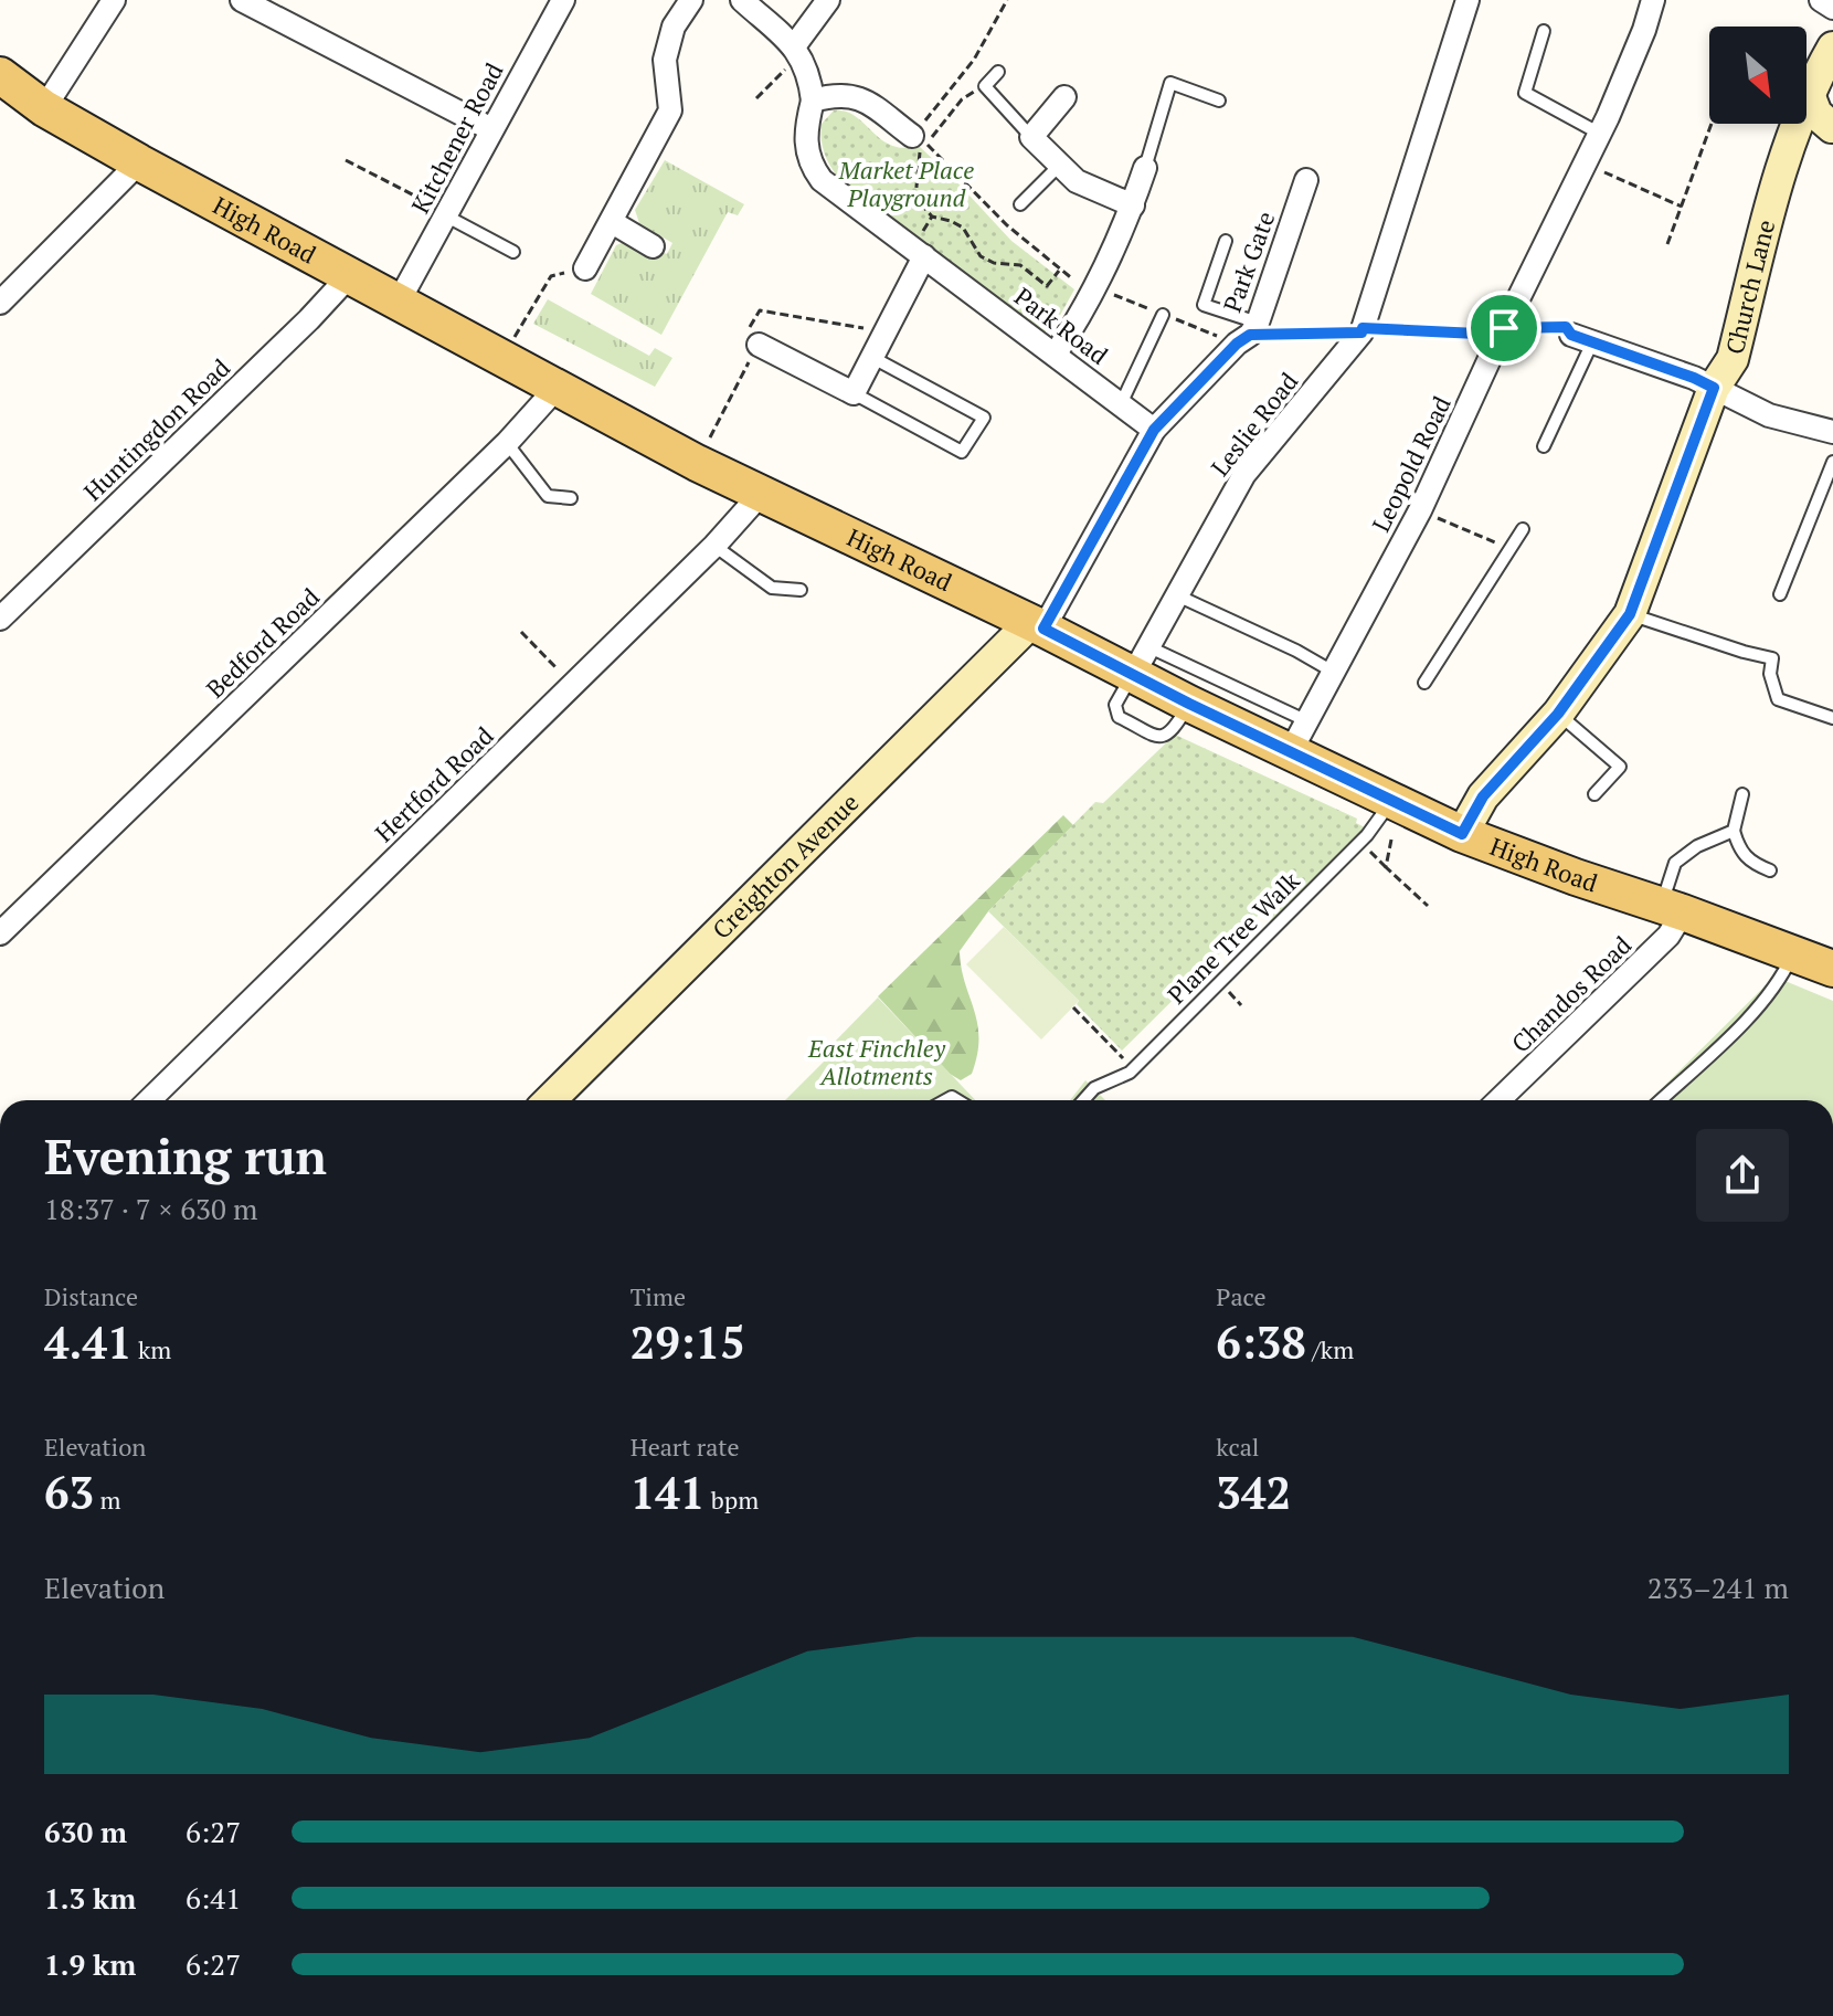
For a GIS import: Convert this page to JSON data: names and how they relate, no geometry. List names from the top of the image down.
{
  "streets": {
    "main road": ["High Road"],
    "street": [
      "Kitchener Road",
      "Park Gate",
      "Church Lane",
      "Park Road",
      "Leslie Road",
      "Huntingdon Road",
      "Leopold Road",
      "Bedford Road",
      "Hertford Road",
      "Creighton Avenue",
      "Chandos Road"
    ],
    "lane": ["Plane Tree Walk"]
  },
  "crossings": [
    ["Kitchener Road", "High Road"],
    ["High Road", "Church Lane"],
    ["High Road", "Leslie Road"],
    ["High Road", "Huntingdon Road"],
    ["High Road", "Leopold Road"],
    ["High Road", "Bedford Road"],
    ["High Road", "Hertford Road"],
    ["High Road", "Creighton Avenue"],
    ["High Road", "Plane Tree Walk"],
    ["High Road", "Chandos Road"],
    ["Park Gate", "Park Road"]
  ],
  "parks": ["Market Place Playground", "East Finchley Allotments"],
  "north": "bottom right",
  "page": {
    "heading": ["Evening run", "18:37 · 7 × 630 m"],
    "stats": [
      ["Distance", "4.41 km"],
      ["Time", "29:15"],
      ["Pace", "6:38 /km"],
      ["Elevation", "63 m"],
      ["Heart rate", "141 bpm"],
      ["kcal", "342"]
    ],
    "chart": ["Elevation", "233–241 m"],
    "list": [
      {
        "name": "630 m",
        "note": "6:27"
      },
      {
        "name": "1.3 km",
        "note": "6:41"
      },
      {
        "name": "1.9 km",
        "note": "6:27"
      }
    ]
  }
}
